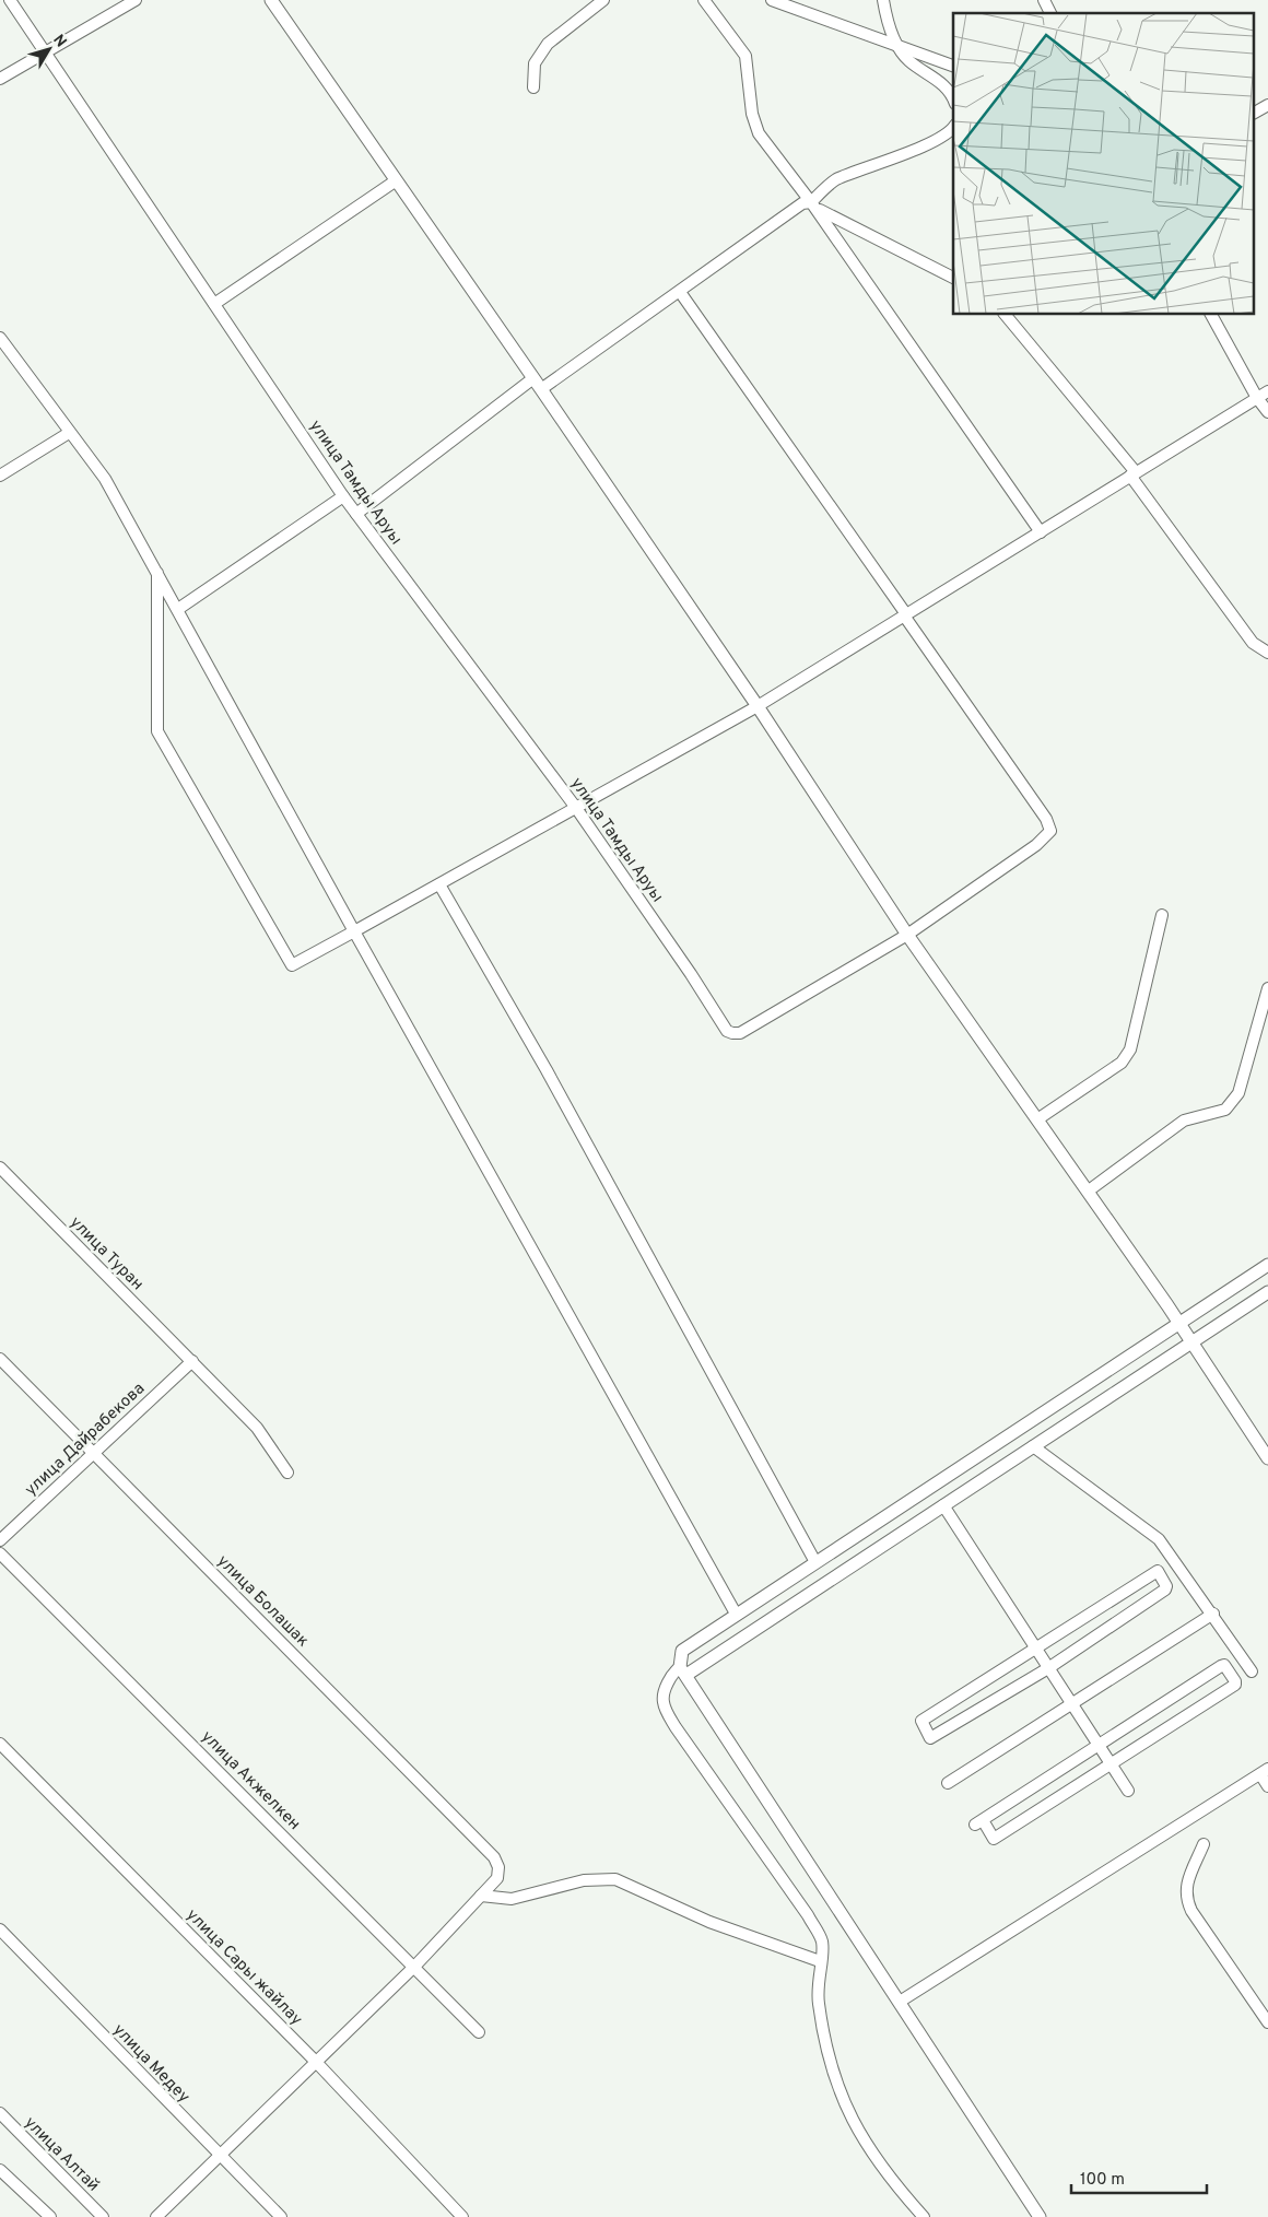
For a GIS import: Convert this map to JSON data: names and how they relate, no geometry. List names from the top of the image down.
{
  "streets": {
    "street": [
      "улица Тамды Аруы",
      "улица Туран",
      "улица Дайрабекова",
      "улица Болашак",
      "улица Акжелкен",
      "улица Сары жайлау",
      "улица Медеу",
      "улица Алтай"
    ]
  },
  "crossings": [
    ["улица Туран", "улица Дайрабекова"],
    ["улица Дайрабекова", "улица Болашак"]
  ],
  "scale_bar": "100 m",
  "north": "top right"
}
